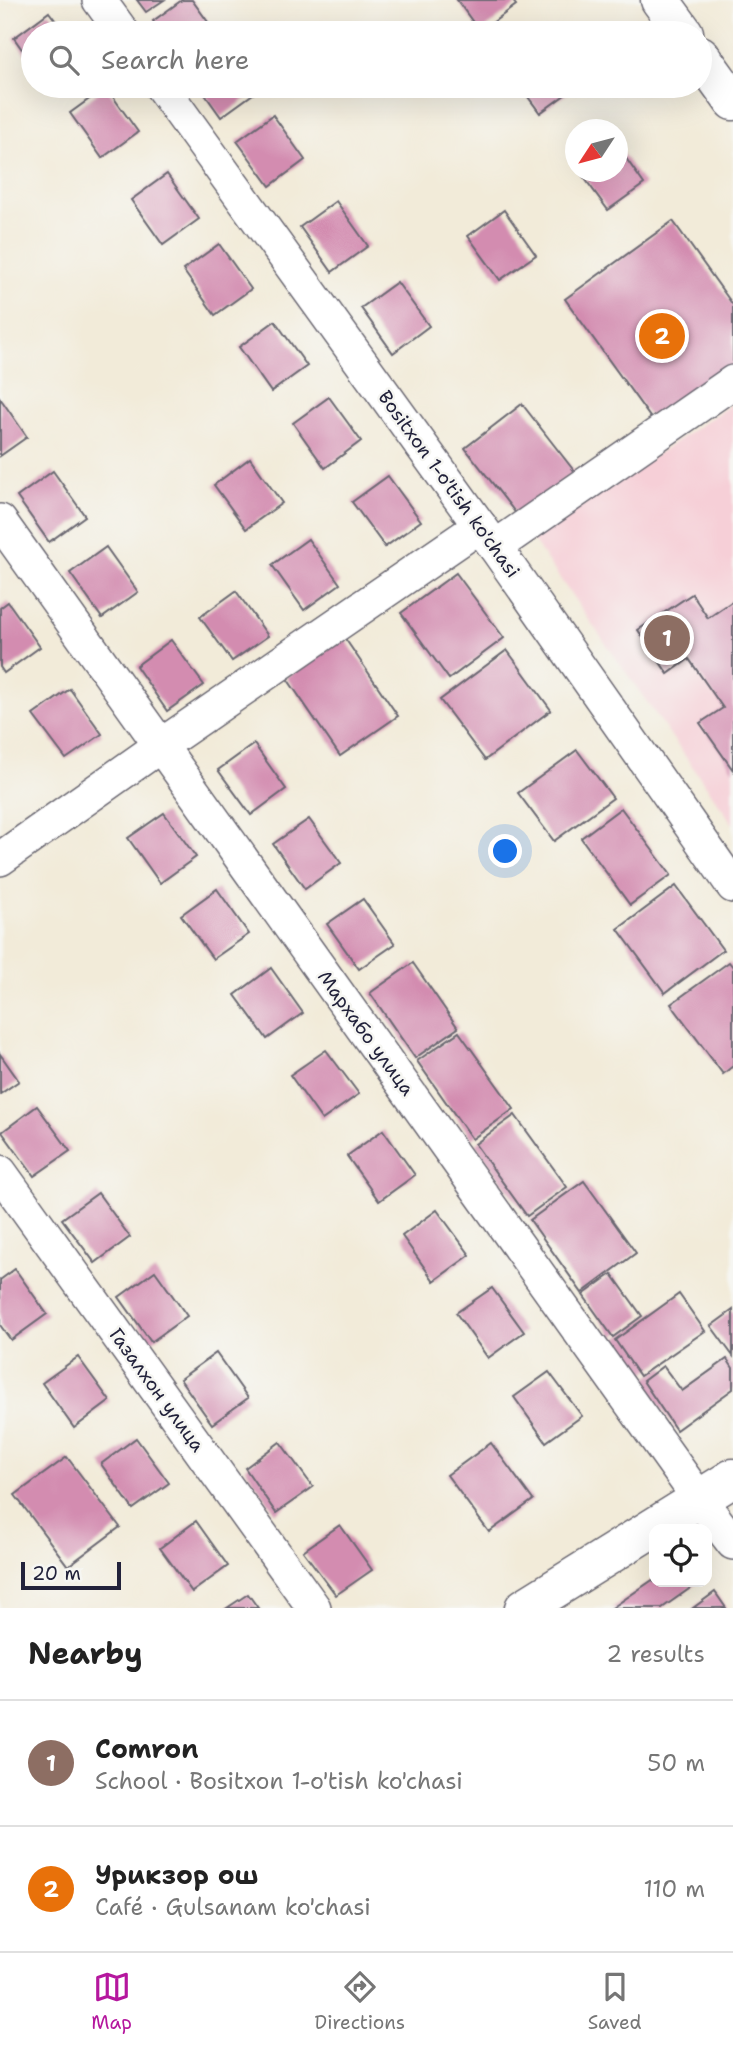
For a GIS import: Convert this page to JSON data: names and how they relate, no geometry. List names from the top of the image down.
{
  "streets": {
    "street": ["Bositxon 1-o'tish ko'chasi", "Мархабо улица", "Газалхон улица"]
  },
  "scale_bar": "20 m",
  "north": "bottom left",
  "page": {
    "search": "Search here",
    "pins": ["2", "1"],
    "scale": "20 m",
    "heading": ["Nearby", "2 results"],
    "list": [
      {
        "mark": "1",
        "name": "Сomron",
        "note": "School · Bositxon 1-o'tish ko'chasi",
        "value": "50 m"
      },
      {
        "mark": "2",
        "name": "Урикзор ош",
        "note": "Café · Gulsanam ko'chasi",
        "value": "110 m"
      }
    ],
    "nav": ["Map", "Directions", "Saved"]
  }
}
